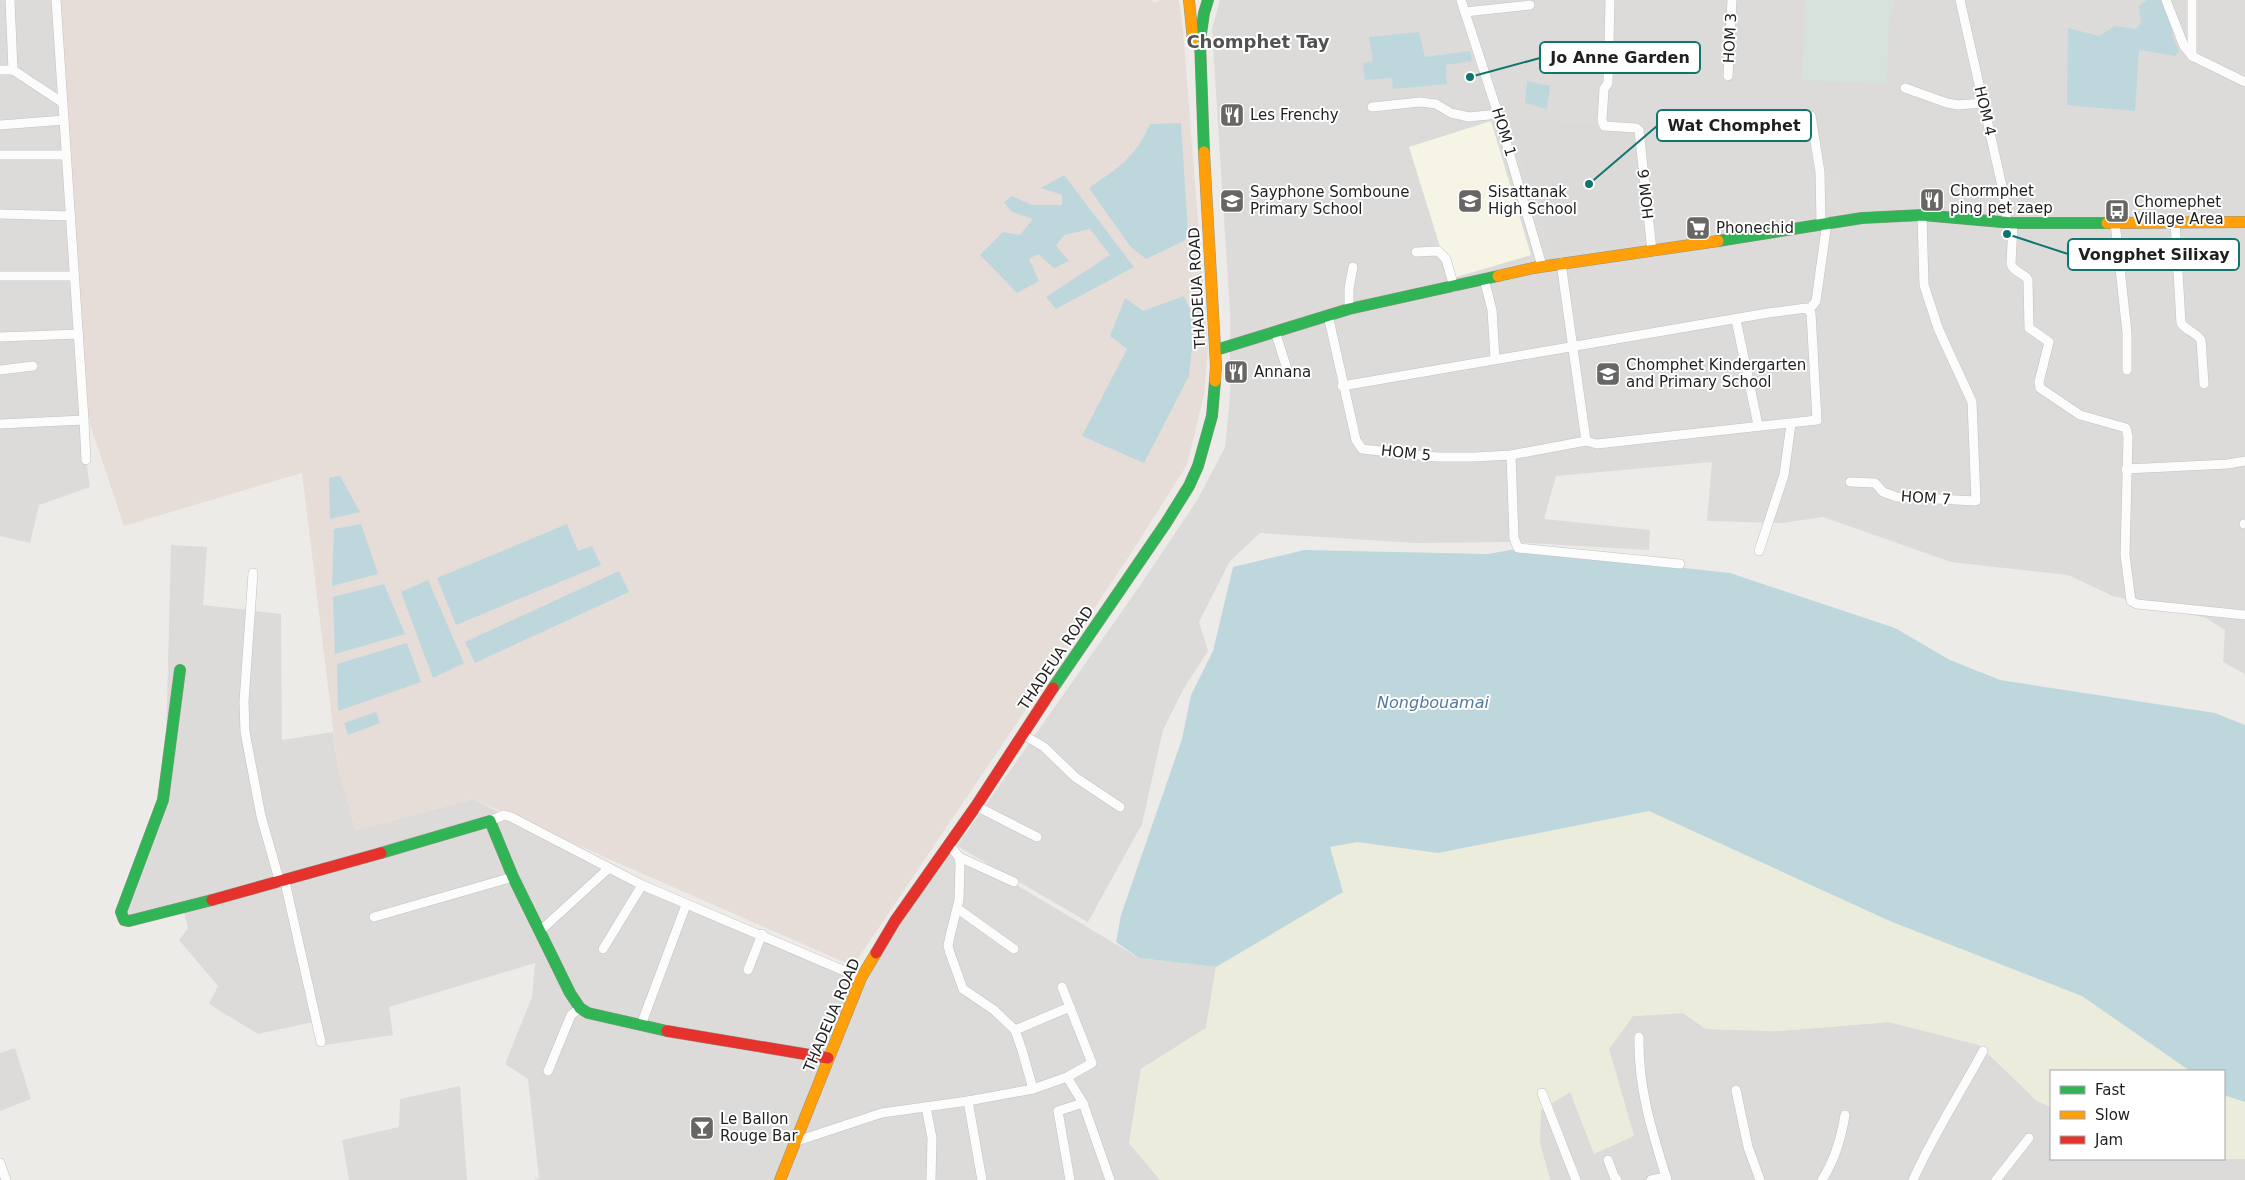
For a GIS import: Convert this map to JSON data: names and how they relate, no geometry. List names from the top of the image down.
{
  "streets": {
    "street": [
      "HOM 3",
      "HOM 4",
      "HOM 1",
      "HOM 6",
      "THADEUA ROAD",
      "HOM 5",
      "HOM 7"
    ]
  },
  "districts": ["Chomphet Tay"],
  "water": ["Nongbouamai"],
  "places": {
    "other": ["Jo Anne Garden", "Wat Chomphet", "Vongphet Silixay"],
    "restaurant": ["Les Frenchy", "Chormphet ping pet zaep", "Annana"],
    "school or university": ["Sayphone Somboune Primary School", "Sisattanak High School", "Chomphet Kindergarten and Primary School"],
    "bus stop": ["Chomephet Village Area"],
    "supermarket": ["Phonechid"],
    "bar": ["Le Ballon Rouge Bar"]
  },
  "legend": ["Fast", "Slow", "Jam"]
}
